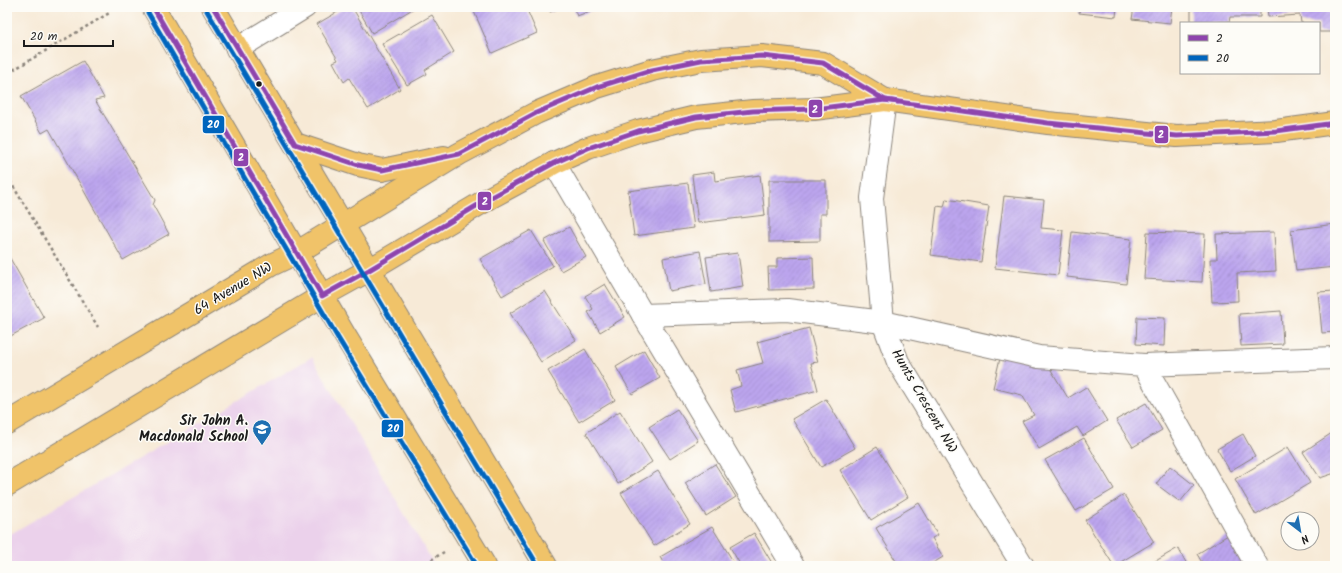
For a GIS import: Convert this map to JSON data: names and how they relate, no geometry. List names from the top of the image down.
{
  "streets": {
    "main road": ["64 Avenue NW"],
    "street": ["Hunts Crescent NW"]
  },
  "crossings": [
    ["64 Avenue NW", "Hunts Crescent NW"]
  ],
  "places": {
    "school or university": ["Sir John A. Macdonald School"]
  },
  "lines": ["transit line 2", "transit line 20"],
  "legend": ["2", "20"],
  "scale_bar": "20 m",
  "north": "bottom right"
}
